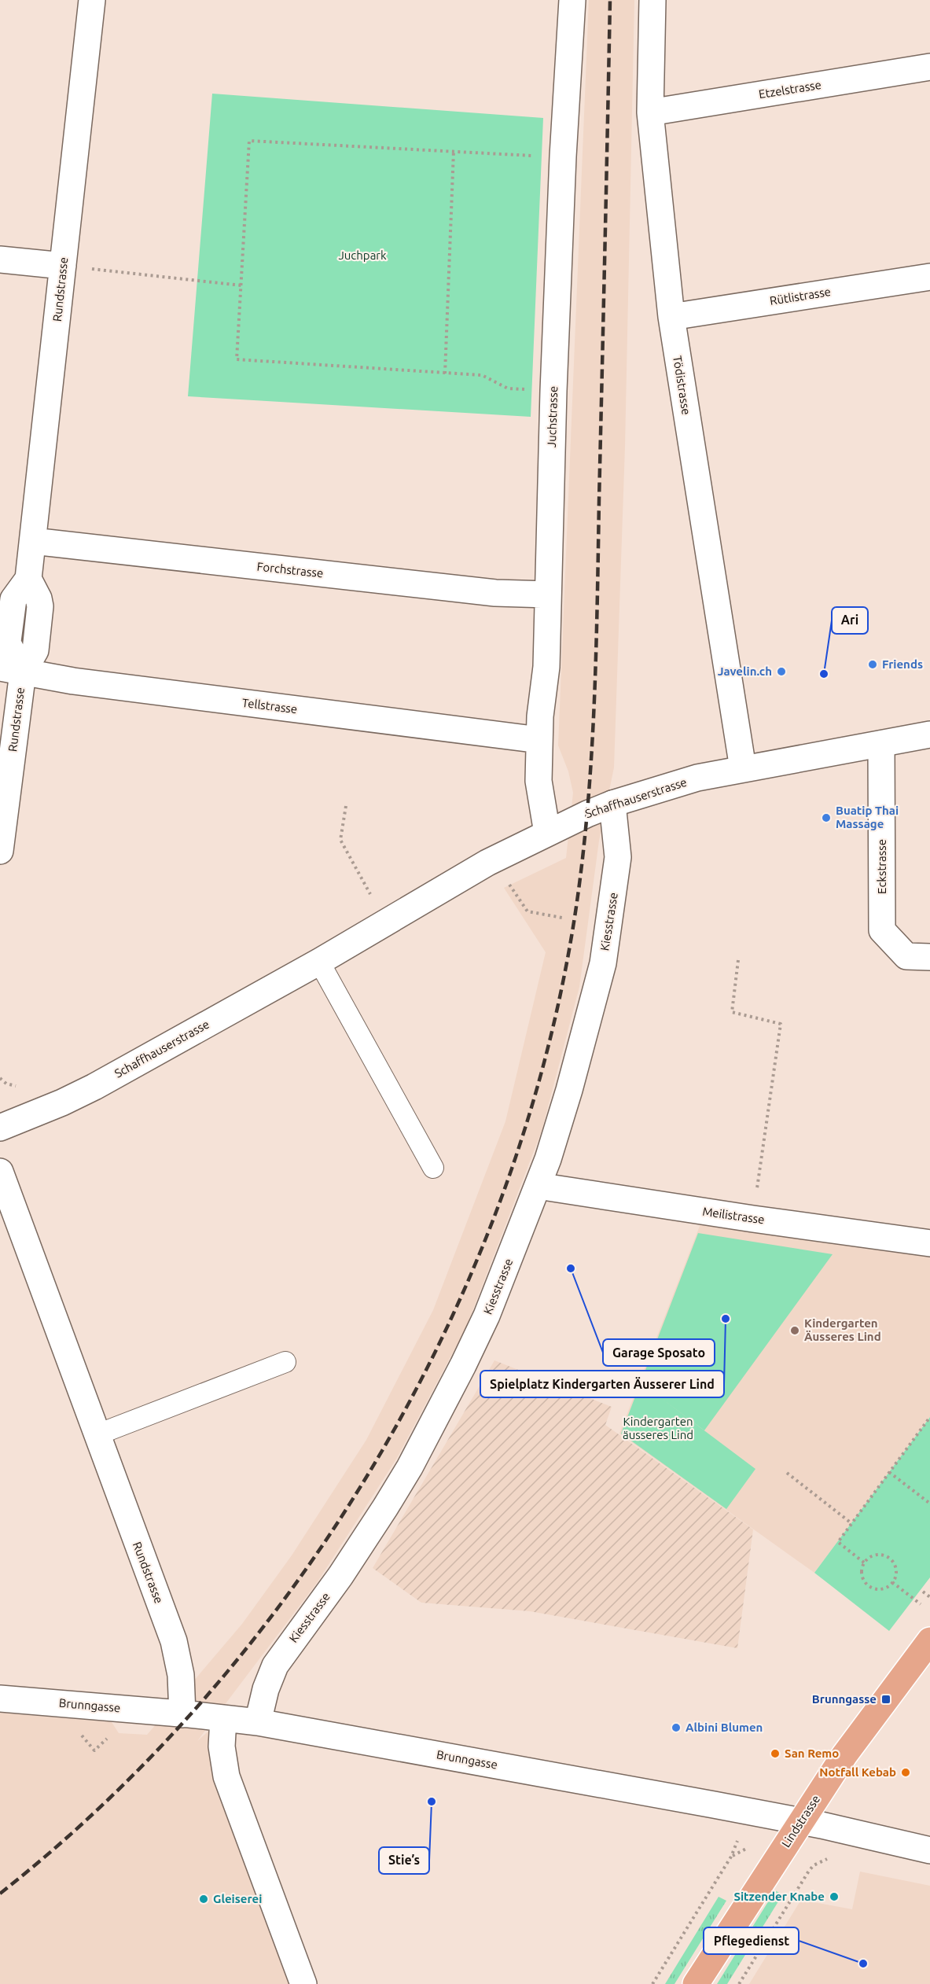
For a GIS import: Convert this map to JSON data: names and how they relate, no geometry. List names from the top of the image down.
{
  "streets": {
    "main road": ["Lindstrasse"],
    "street": [
      "Etzelstrasse",
      "Rundstrasse",
      "Rütlistrasse",
      "Tödistrasse",
      "Juchstrasse",
      "Forchstrasse",
      "Tellstrasse",
      "Schaffhauserstrasse",
      "Eckstrasse",
      "Kiesstrasse",
      "Meilistrasse",
      "Brunngasse"
    ]
  },
  "crossings": [
    ["Etzelstrasse", "Tödistrasse"],
    ["Rundstrasse", "Forchstrasse"],
    ["Rundstrasse", "Tellstrasse"],
    ["Rundstrasse", "Brunngasse"],
    ["Rütlistrasse", "Tödistrasse"],
    ["Tödistrasse", "Schaffhauserstrasse"],
    ["Juchstrasse", "Forchstrasse"],
    ["Juchstrasse", "Tellstrasse"],
    ["Juchstrasse", "Schaffhauserstrasse"],
    ["Schaffhauserstrasse", "Eckstrasse"],
    ["Schaffhauserstrasse", "Kiesstrasse"],
    ["Kiesstrasse", "Meilistrasse"],
    ["Kiesstrasse", "Brunngasse"],
    ["Brunngasse", "Lindstrasse"]
  ],
  "parks": ["Juchpark", "Kindergarten äusseres Lind"],
  "places": {
    "other": [
      "Friends",
      "Javelin.ch",
      "Ari",
      "Buatip Thai Massage",
      "Garage Sposato",
      "Spielplatz Kindergarten Äusserer Lind",
      "Kindergarten Äusseres Lind",
      "Albini Blumen",
      "San Remo",
      "Notfall Kebab",
      "Stie’s",
      "Sitzender Knabe",
      "Gleiserei",
      "Pflegedienst"
    ],
    "transit": ["Brunngasse"]
  }
}
